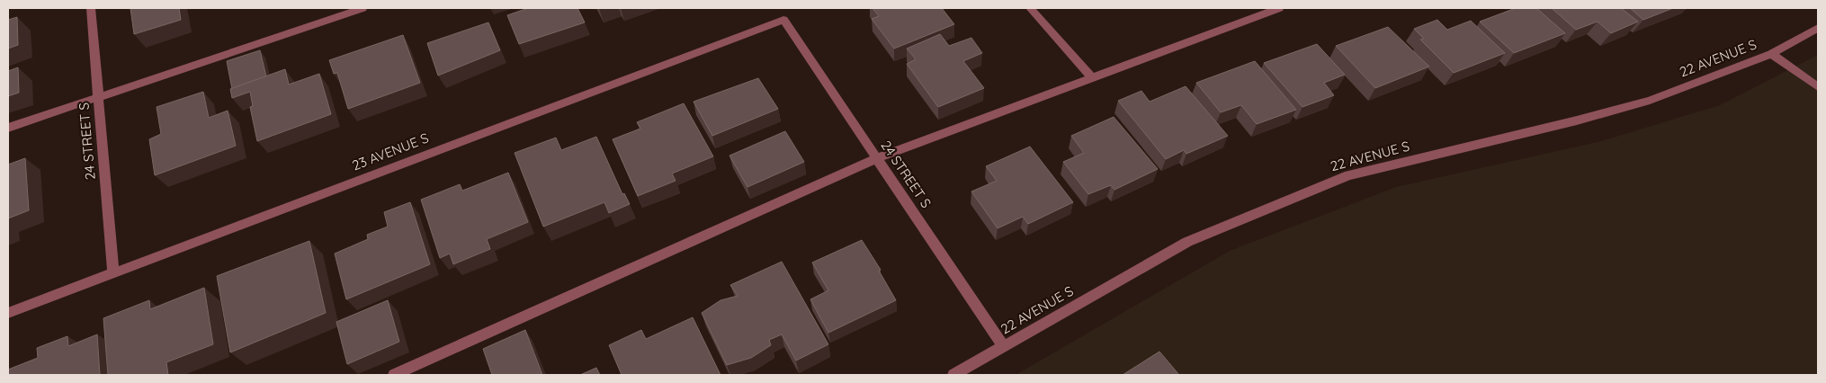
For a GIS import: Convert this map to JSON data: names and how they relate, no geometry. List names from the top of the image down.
{
  "streets": {
    "street": ["22 AVENUE S", "24 STREET S", "23 AVENUE S"]
  },
  "crossings": [
    ["22 AVENUE S", "24 STREET S"],
    ["24 STREET S", "23 AVENUE S"]
  ]
}
